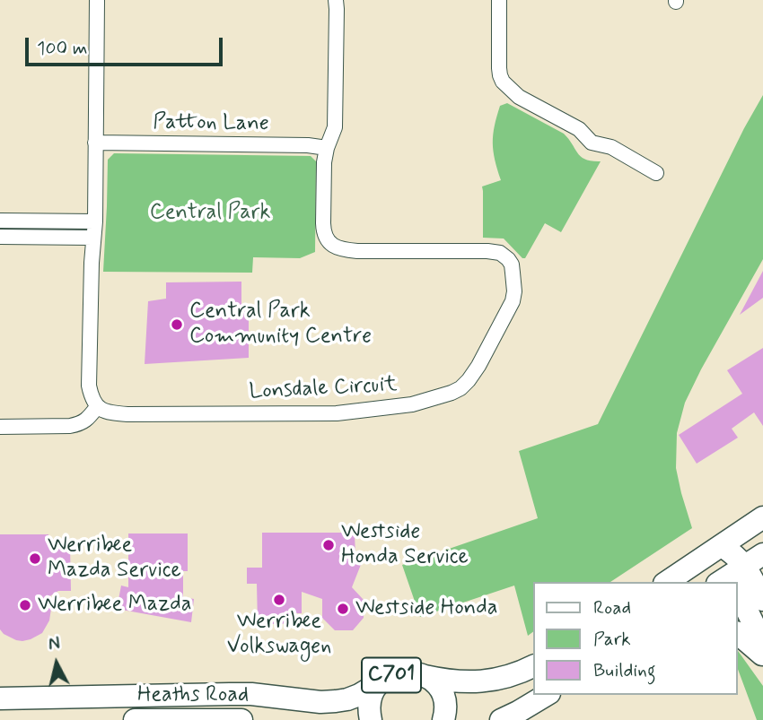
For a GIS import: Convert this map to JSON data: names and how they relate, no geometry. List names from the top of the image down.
{
  "streets": {
    "main road": ["C701", "Heaths Road"],
    "street": ["Patton Lane", "Lonsdale Circuit"]
  },
  "crossings": [
    ["Patton Lane", "Lonsdale Circuit"],
    ["C701", "Heaths Road"]
  ],
  "parks": ["Central Park"],
  "places": [
    "Central Park Community Centre",
    "Westside Honda Service",
    "Werribee Mazda Service",
    "Werribee Volkswagen",
    "Werribee Mazda",
    "Westside Honda"
  ],
  "legend": ["Road", "Park", "Building"],
  "scale_bar": "100 m",
  "north": "top"
}
